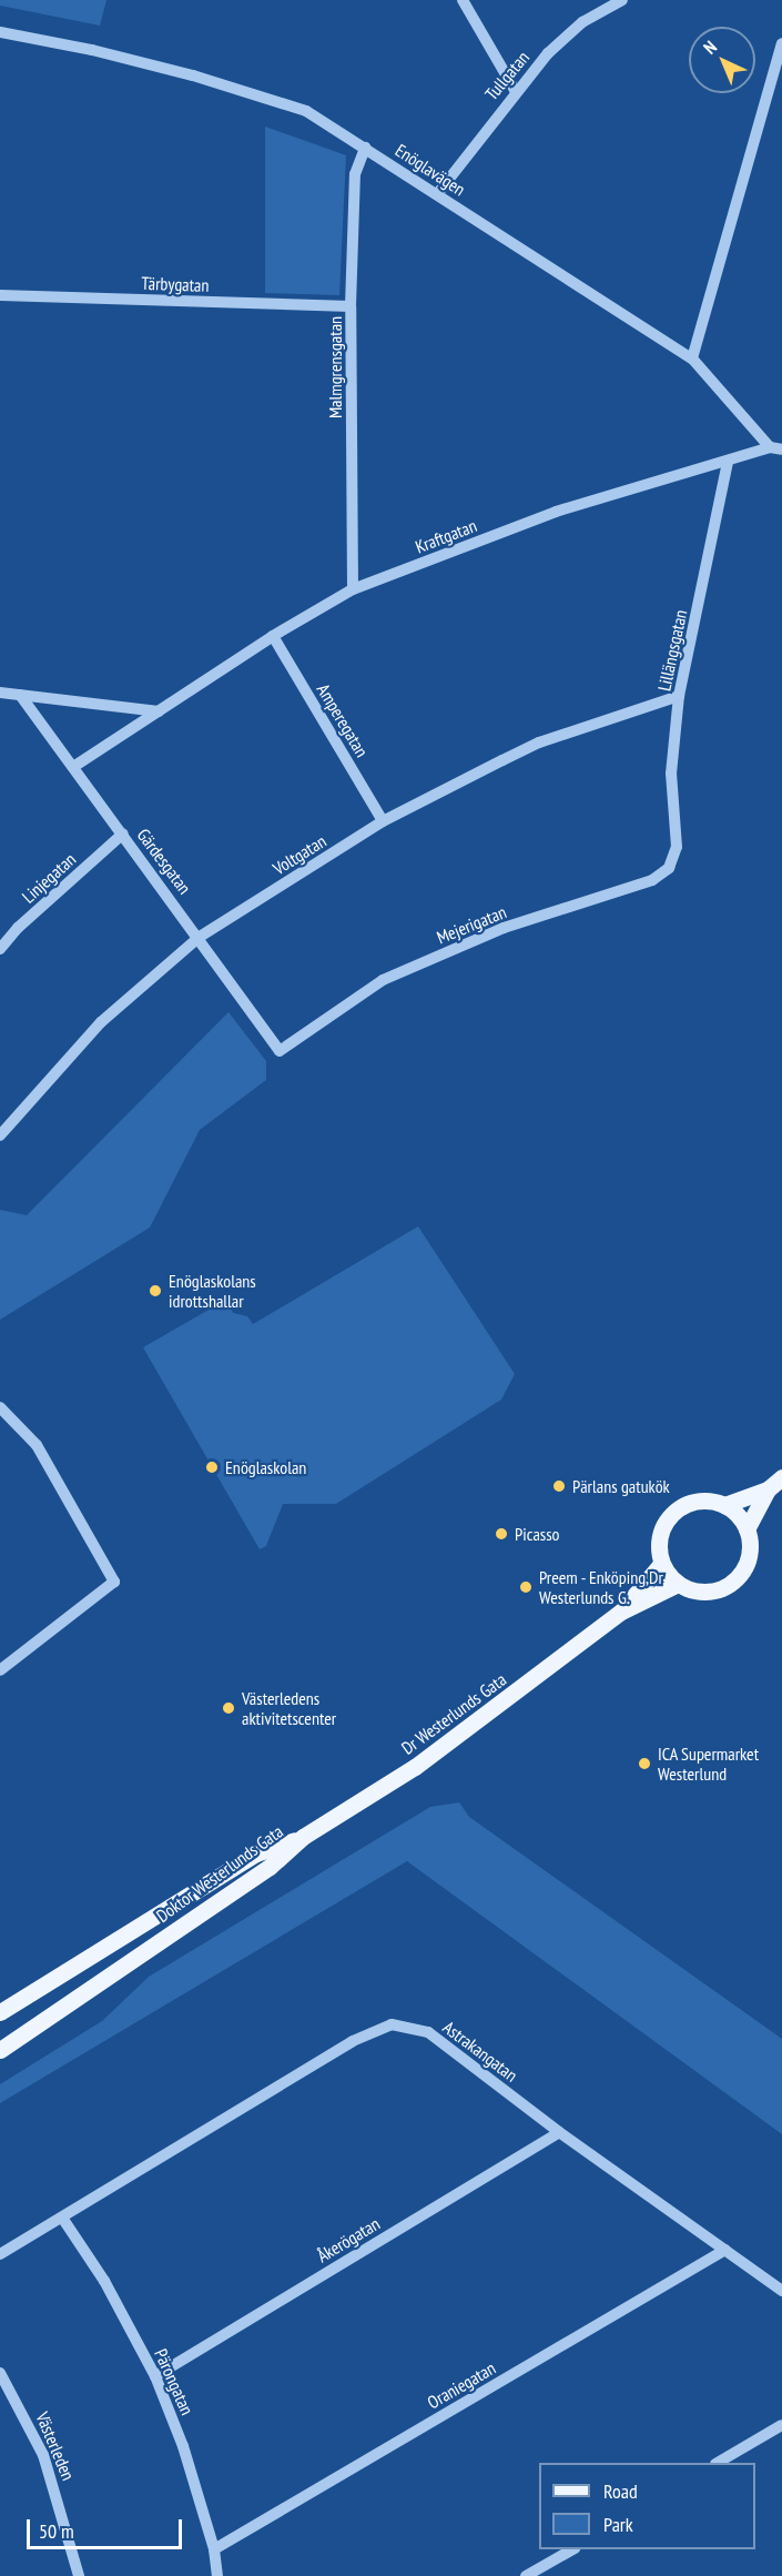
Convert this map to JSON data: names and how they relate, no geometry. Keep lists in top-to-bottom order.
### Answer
{
  "streets": {
    "main road": ["Dr Westerlunds Gata", "Doktor Westerlunds Gata"],
    "street": [
      "Tullgatan",
      "Enöglavägen",
      "Tärbygatan",
      "Malmgrensgatan",
      "Kraftgatan",
      "Lillängsgatan",
      "Amperegatan",
      "Voltgatan",
      "Gärdesgatan",
      "Linjegatan",
      "Mejerigatan",
      "Astrakangatan",
      "Åkerögatan",
      "Pärongatan",
      "Oraniegatan",
      "Västerleden"
    ]
  },
  "crossings": [
    ["Tullgatan", "Enöglavägen"],
    ["Enöglavägen", "Malmgrensgatan"],
    ["Enöglavägen", "Kraftgatan"],
    ["Tärbygatan", "Malmgrensgatan"],
    ["Malmgrensgatan", "Kraftgatan"],
    ["Kraftgatan", "Lillängsgatan"],
    ["Kraftgatan", "Amperegatan"],
    ["Kraftgatan", "Gärdesgatan"],
    ["Lillängsgatan", "Voltgatan"],
    ["Lillängsgatan", "Mejerigatan"],
    ["Amperegatan", "Voltgatan"],
    ["Voltgatan", "Gärdesgatan"],
    ["Gärdesgatan", "Linjegatan"],
    ["Gärdesgatan", "Mejerigatan"],
    ["Dr Westerlunds Gata", "Doktor Westerlunds Gata"],
    ["Astrakangatan", "Åkerögatan"],
    ["Astrakangatan", "Pärongatan"],
    ["Astrakangatan", "Oraniegatan"],
    ["Åkerögatan", "Pärongatan"],
    ["Pärongatan", "Oraniegatan"]
  ],
  "places": [
    "Enöglaskolans idrottshallar",
    "Enöglaskolan",
    "Pärlans gatukök",
    "Picasso",
    "Preem - Enköping,Dr Westerlunds G.",
    "Västerledens aktivitetscenter",
    "ICA Supermarket Westerlund"
  ],
  "legend": ["Road", "Park"],
  "scale_bar": "50 m",
  "north": "top left"
}
